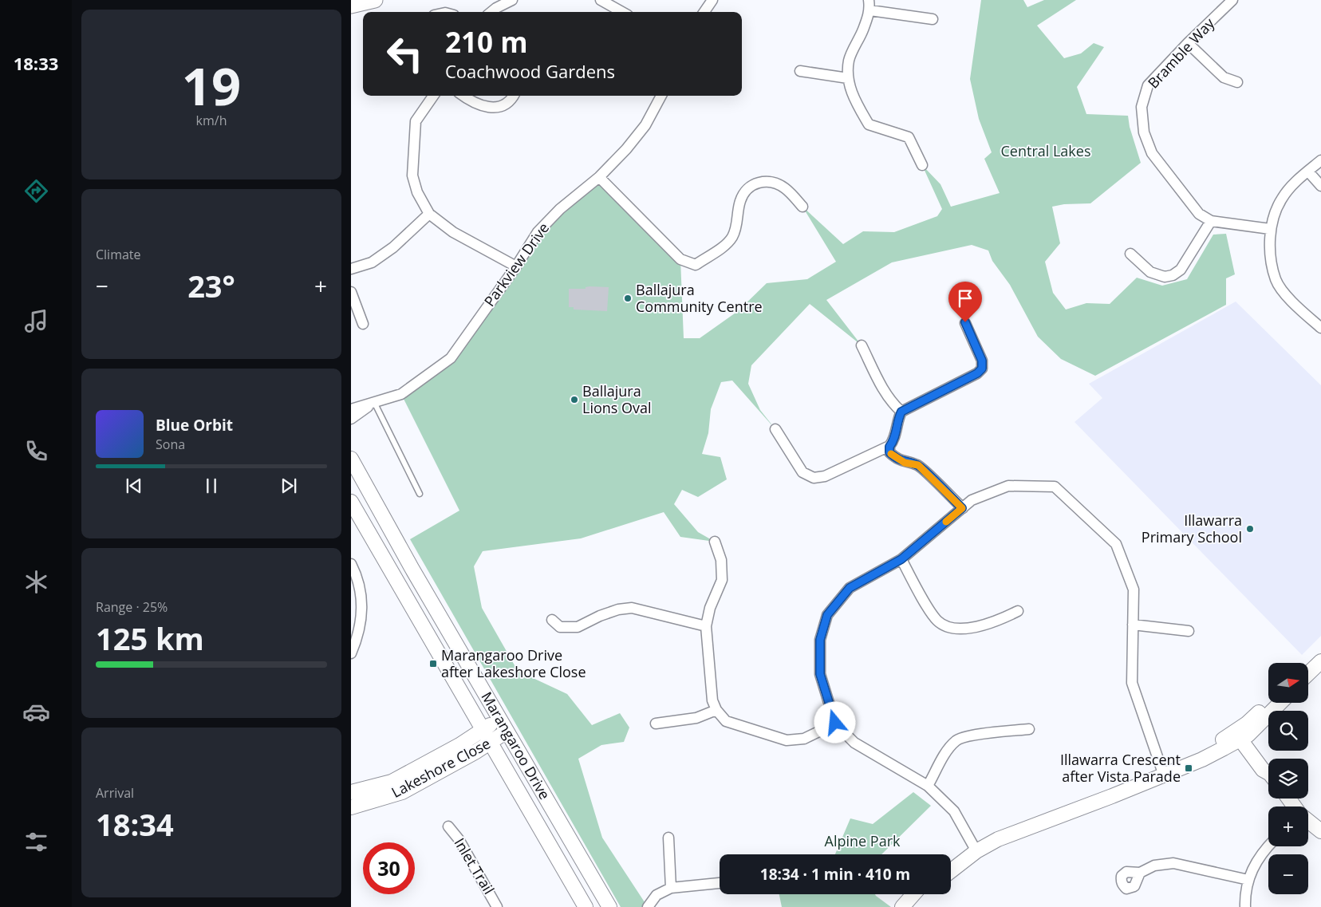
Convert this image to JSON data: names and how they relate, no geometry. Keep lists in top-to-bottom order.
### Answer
{
  "streets": {
    "main road": ["Marangaroo Drive", "Lakeshore Close"],
    "street": ["Bramble Way", "Parkview Drive", "Inlet Trail"]
  },
  "crossings": [
    ["Marangaroo Drive", "Lakeshore Close"]
  ],
  "parks": ["Central Lakes", "Alpine Park"],
  "places": {
    "other": ["Ballajura Community Centre", "Ballajura Lions Oval", "Illawarra Primary School"],
    "transit": ["Marangaroo Drive after Lakeshore Close", "Illawarra Crescent after Vista Parade"]
  },
  "north": "right",
  "page": {
    "tabs": "18:33",
    "tile": [
      ["19", "km/h"],
      "Climate",
      ["Range · 25%", "125 km"],
      ["Arrival", "18:34"]
    ],
    "turn": ["210 m", "Coachwood Gardens"],
    "heat": ["−", "23°", "+"],
    "song": ["Blue Orbit", "Sona"],
    "map_buttons": ["+", "−"],
    "limit": "30",
    "trip": "18:34 · 1 min · 410 m"
  }
}
